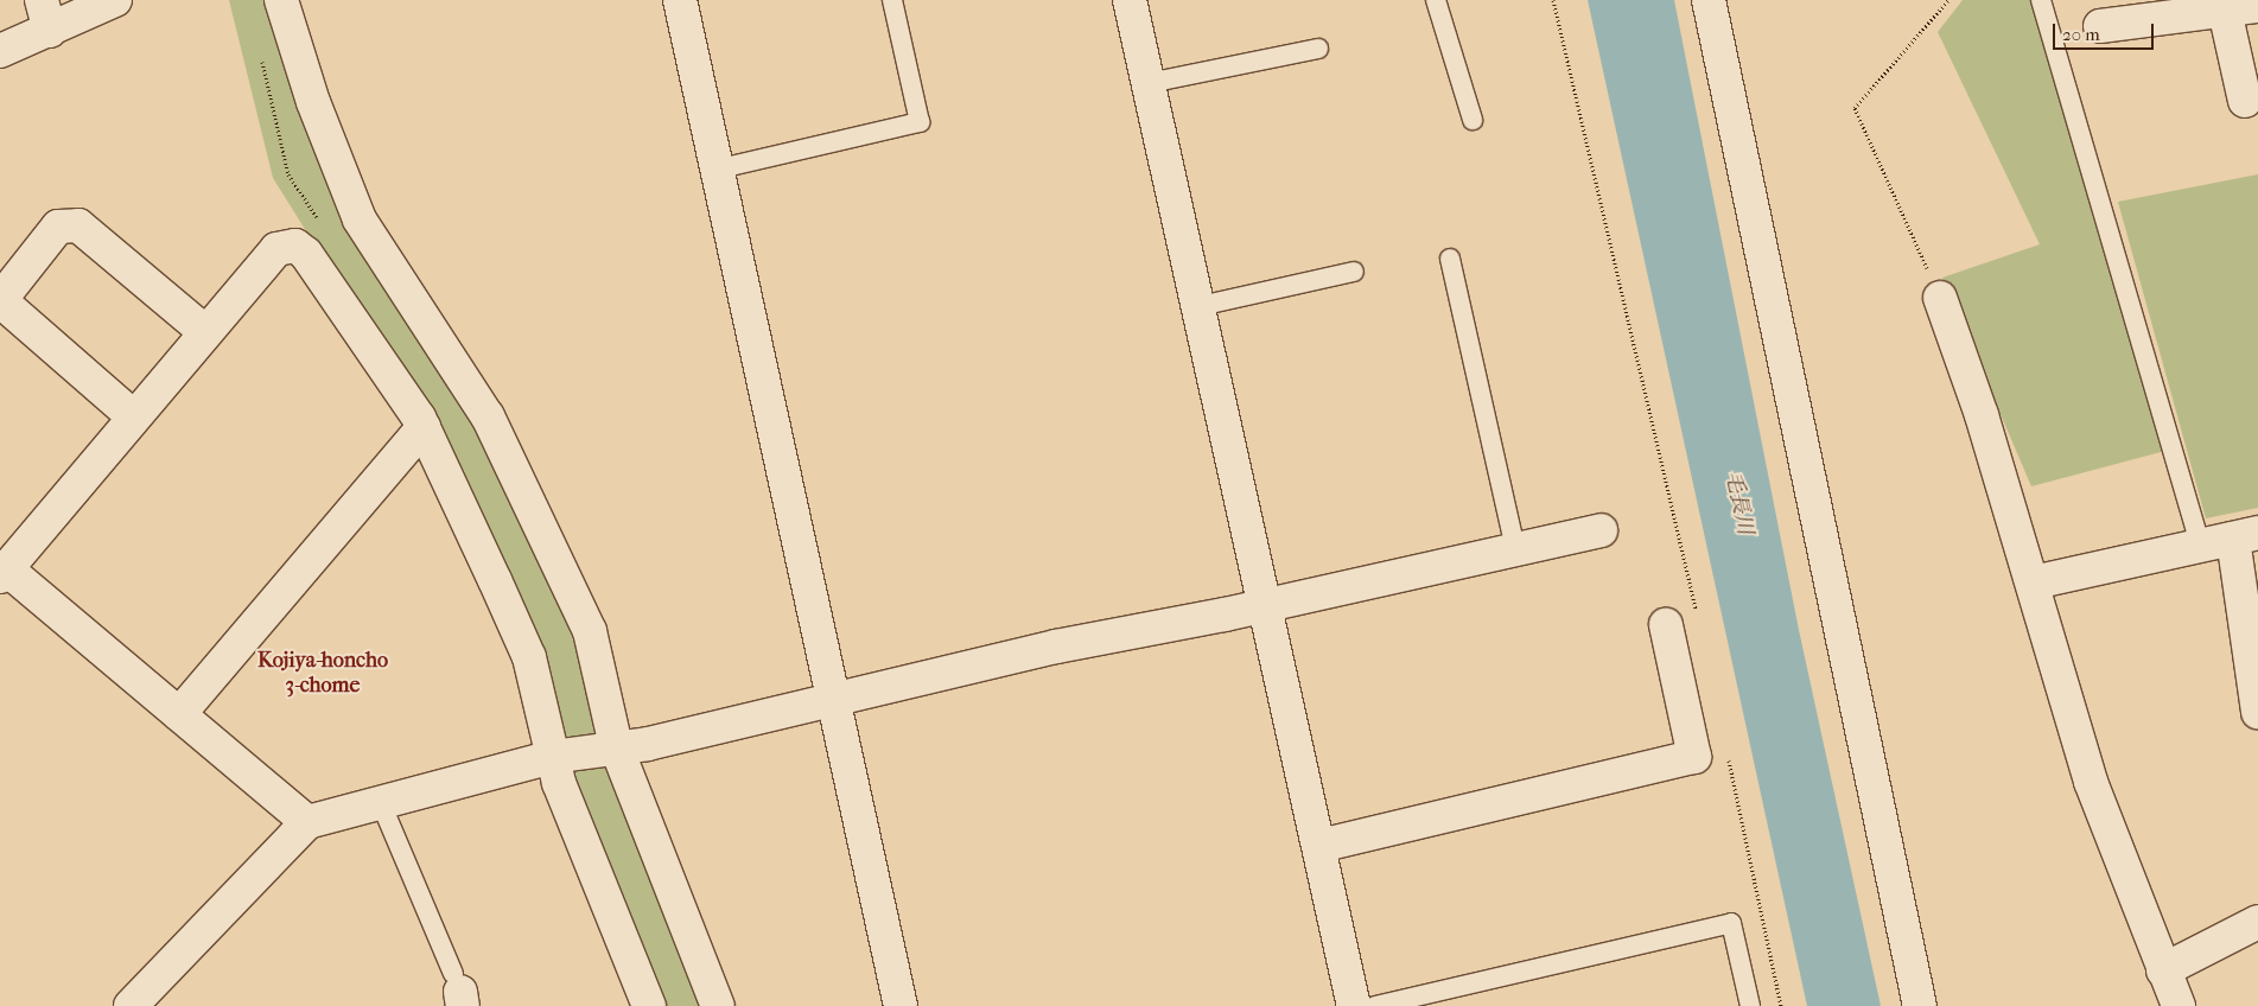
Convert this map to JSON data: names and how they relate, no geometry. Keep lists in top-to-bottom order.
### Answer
{
  "districts": ["Kojiya-honcho 3-chome"],
  "water": ["毛長川"],
  "scale_bar": "20 m"
}
